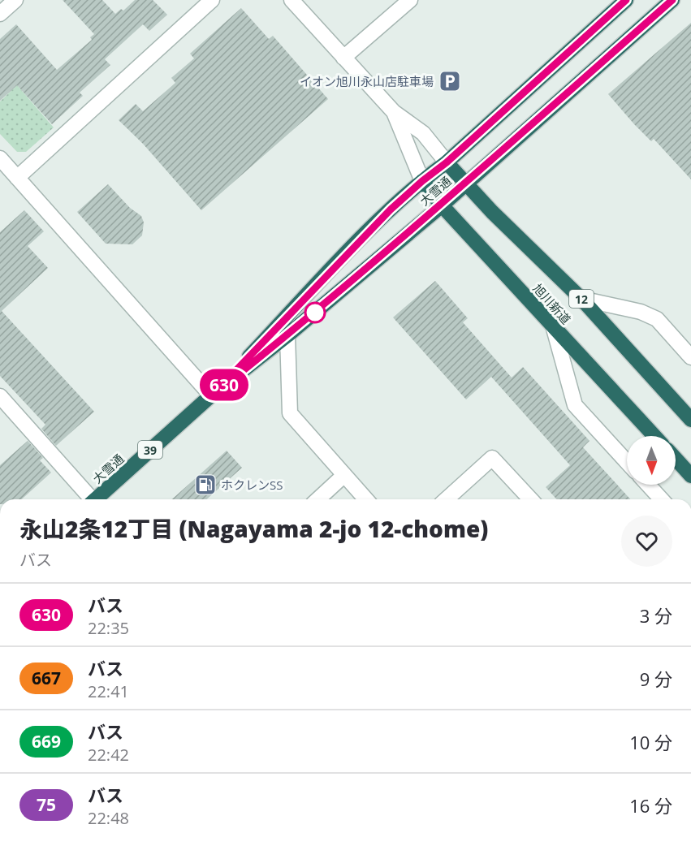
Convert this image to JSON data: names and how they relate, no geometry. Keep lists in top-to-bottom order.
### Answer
{
  "streets": {
    "highway": [
      "大雪通",
      "12",
      "旭川新道",
      "39"
    ]
  },
  "crossings": [
    ["大雪通", "旭川新道"]
  ],
  "places": {
    "parking": ["イオン旭川永山店駐車場"],
    "fuel station": ["ホクレンSS"]
  },
  "lines": ["bus line 630"],
  "north": "bottom",
  "page": {
    "on_map": "630",
    "heading": ["永山2条12丁目 (Nagayama 2-jo 12-chome)", "バス"],
    "list": [
      {
        "mark": "630",
        "name": "バス",
        "note": "22:35",
        "value": "3 分"
      },
      {
        "mark": "667",
        "name": "バス",
        "note": "22:41",
        "value": "9 分"
      },
      {
        "mark": "669",
        "name": "バス",
        "note": "22:42",
        "value": "10 分"
      },
      {
        "mark": "75",
        "name": "バス",
        "note": "22:48",
        "value": "16 分"
      }
    ]
  }
}
